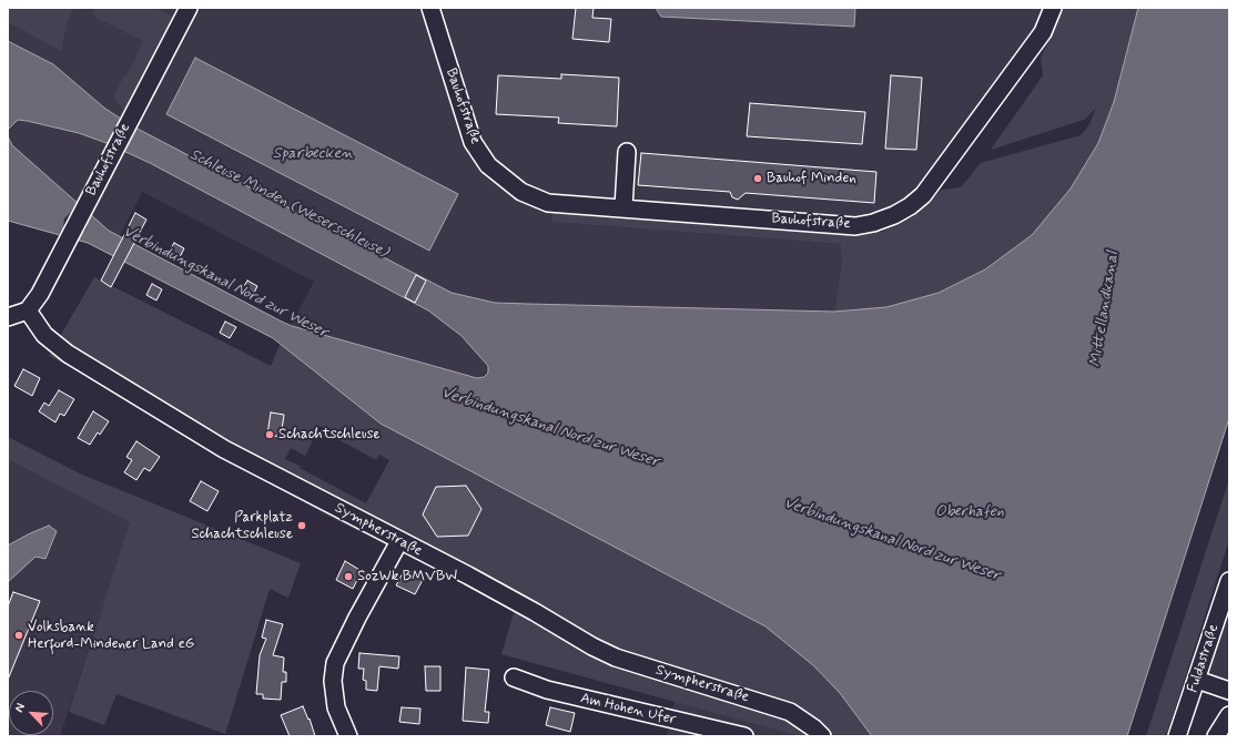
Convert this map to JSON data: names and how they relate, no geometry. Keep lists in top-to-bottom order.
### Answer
{
  "streets": {
    "street": [
      "Bauhofstraße",
      "Sympherstraße",
      "Fuldastraße",
      "Am Hohen Ufer"
    ]
  },
  "crossings": [
    ["Bauhofstraße", "Sympherstraße"]
  ],
  "water": [
    "Sparbecken",
    "Schleuse Minden (Weserschleuse)",
    "Verbindungskanal Nord zur Weser",
    "Mittellandkanal",
    "Oberhafen"
  ],
  "places": [
    "Bauhof Minden",
    "Schachtschleuse",
    "Parkplatz Schachtschleuse",
    "SozWk BMVBW",
    "Volksbank Herford-Mindener Land eG"
  ],
  "north": "top left"
}
